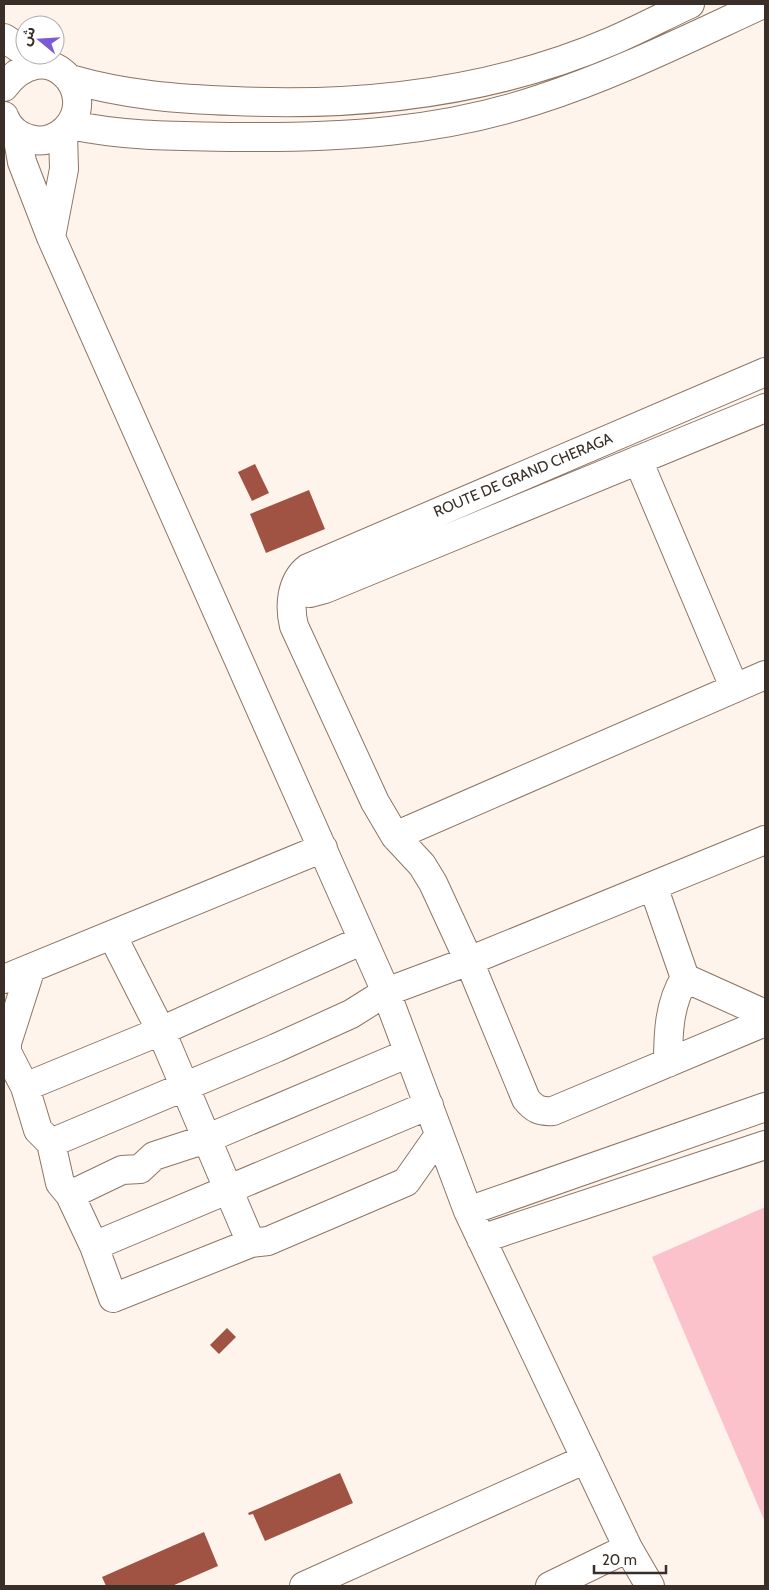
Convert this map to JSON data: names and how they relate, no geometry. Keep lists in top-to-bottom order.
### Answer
{
  "streets": {
    "street": ["ROUTE DE GRAND CHERAGA"]
  },
  "scale_bar": "20 m",
  "north": "left"
}
